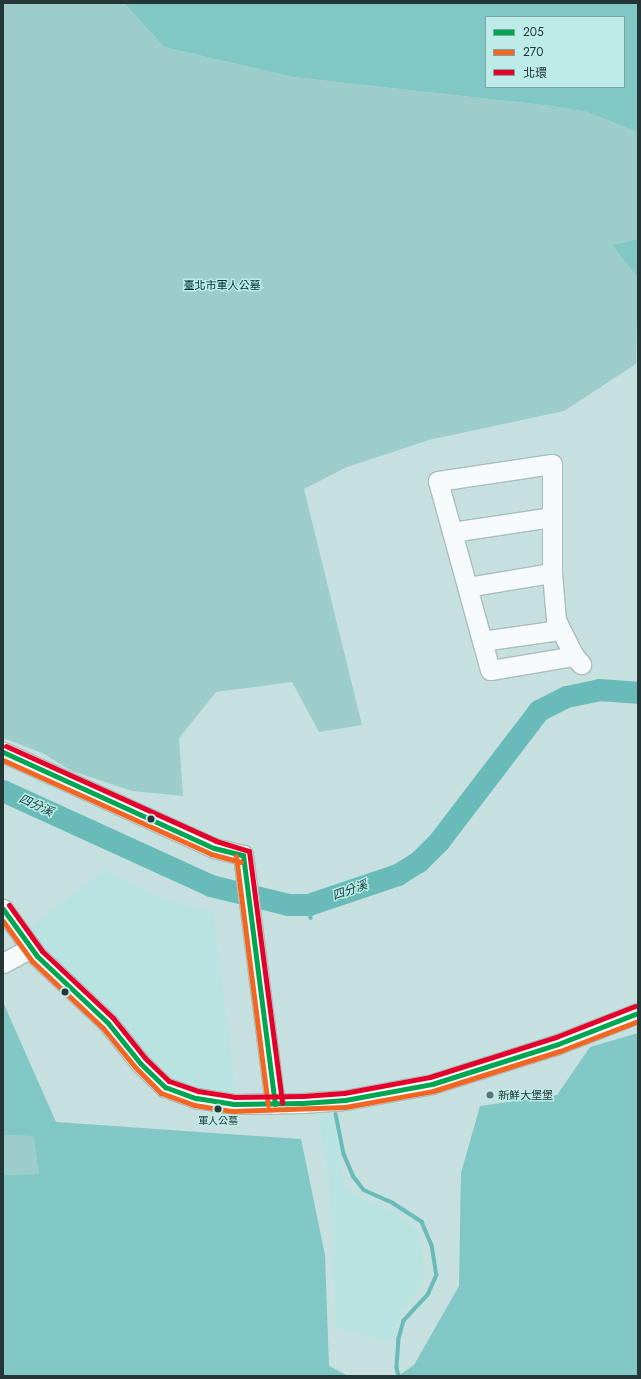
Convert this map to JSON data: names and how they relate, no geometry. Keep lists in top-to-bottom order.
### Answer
{
  "water": ["四分溪"],
  "parks": ["臺北市軍人公墓"],
  "places": ["新鮮大堡堡", "軍人公墓"],
  "lines": ["transit line 北環", "transit line 205", "transit line 270"],
  "legend": ["205", "270", "北環"]
}
